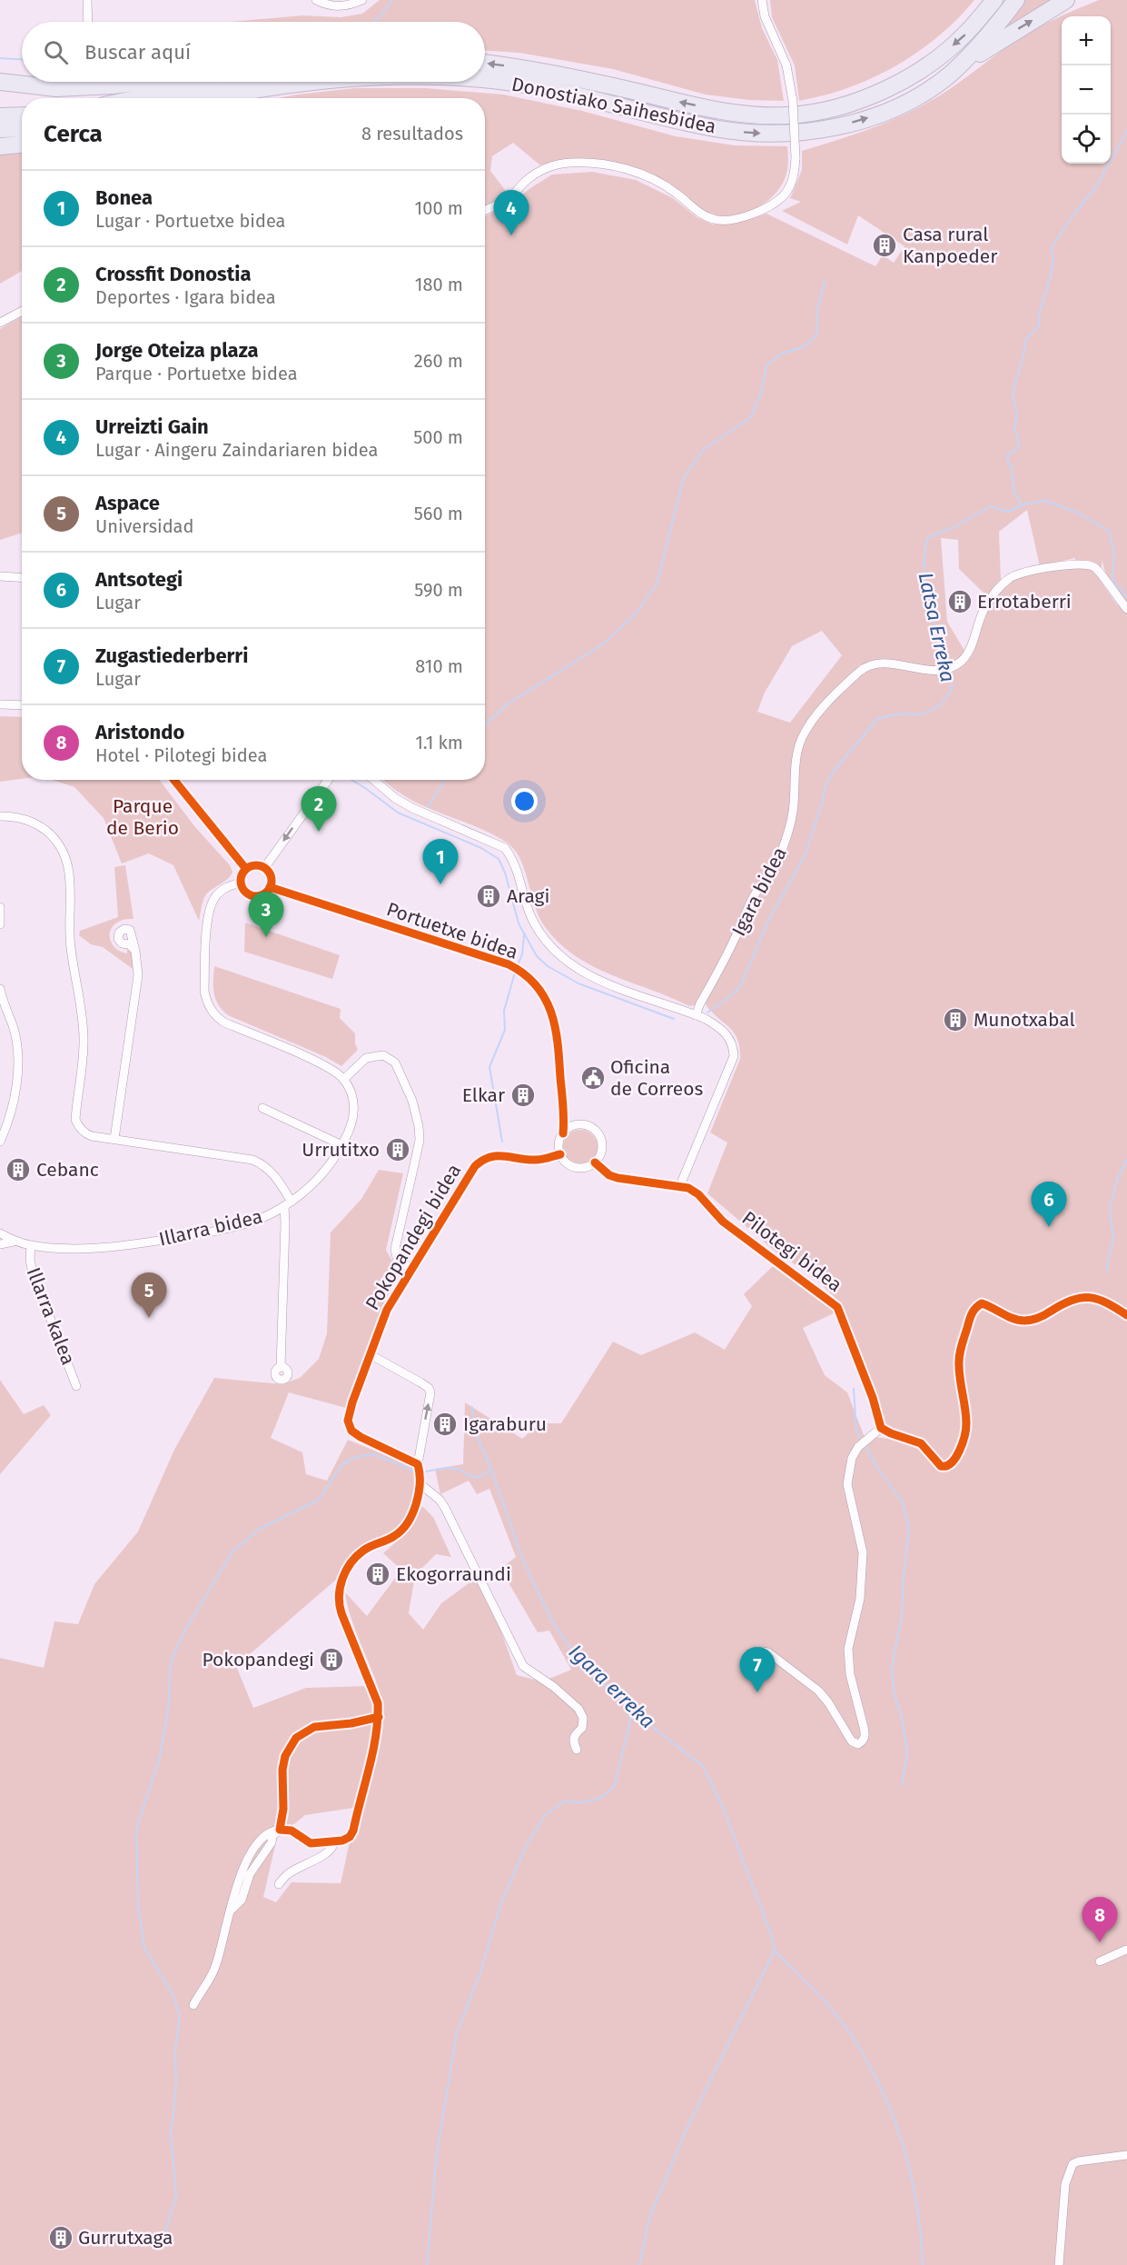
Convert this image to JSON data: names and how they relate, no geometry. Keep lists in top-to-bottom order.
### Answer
{
  "streets": {
    "highway": ["Donostiako Saihesbidea"],
    "street": [
      "Igara bidea",
      "Portuetxe bidea",
      "Illarra bidea",
      "Pokopandegi bidea",
      "Pilotegi bidea",
      "Illarra kalea"
    ]
  },
  "crossings": [
    ["Portuetxe bidea", "Pokopandegi bidea"],
    ["Portuetxe bidea", "Pilotegi bidea"],
    ["Illarra bidea", "Illarra kalea"],
    ["Pokopandegi bidea", "Pilotegi bidea"]
  ],
  "water": ["Latsa Erreka", "Igara erreka"],
  "parks": ["Parque de Berio"],
  "places": {
    "building": [
      "Casa rural Kanpoeder",
      "Errotaberri",
      "Aragi",
      "Munotxabal",
      "Elkar",
      "Urrutitxo",
      "Cebanc",
      "Igaraburu",
      "Ekogorraundi",
      "Pokopandegi",
      "Gurrutxaga"
    ],
    "public building": ["Oficina de Correos"]
  },
  "page": {
    "map_buttons": ["+", "−"],
    "search": "Buscar aquí",
    "heading": ["Cerca", "8 resultados"],
    "list": [
      {
        "mark": "1",
        "name": "Bonea",
        "note": "Lugar · Portuetxe bidea",
        "value": "100 m"
      },
      {
        "mark": "2",
        "name": "Crossfit Donostia",
        "note": "Deportes · Igara bidea",
        "value": "180 m"
      },
      {
        "mark": "3",
        "name": "Jorge Oteiza plaza",
        "note": "Parque · Portuetxe bidea",
        "value": "260 m"
      },
      {
        "mark": "4",
        "name": "Urreizti Gain",
        "note": "Lugar · Aingeru Zaindariaren bidea",
        "value": "500 m"
      },
      {
        "mark": "5",
        "name": "Aspace",
        "note": "Universidad",
        "value": "560 m"
      },
      {
        "mark": "6",
        "name": "Antsotegi",
        "note": "Lugar",
        "value": "590 m"
      },
      {
        "mark": "7",
        "name": "Zugastiederberri",
        "note": "Lugar",
        "value": "810 m"
      },
      {
        "mark": "8",
        "name": "Aristondo",
        "note": "Hotel · Pilotegi bidea",
        "value": "1.1 km"
      }
    ],
    "pins": [
      "4",
      "2",
      "1",
      "3",
      "6",
      "5",
      "7",
      "8"
    ]
  }
}
